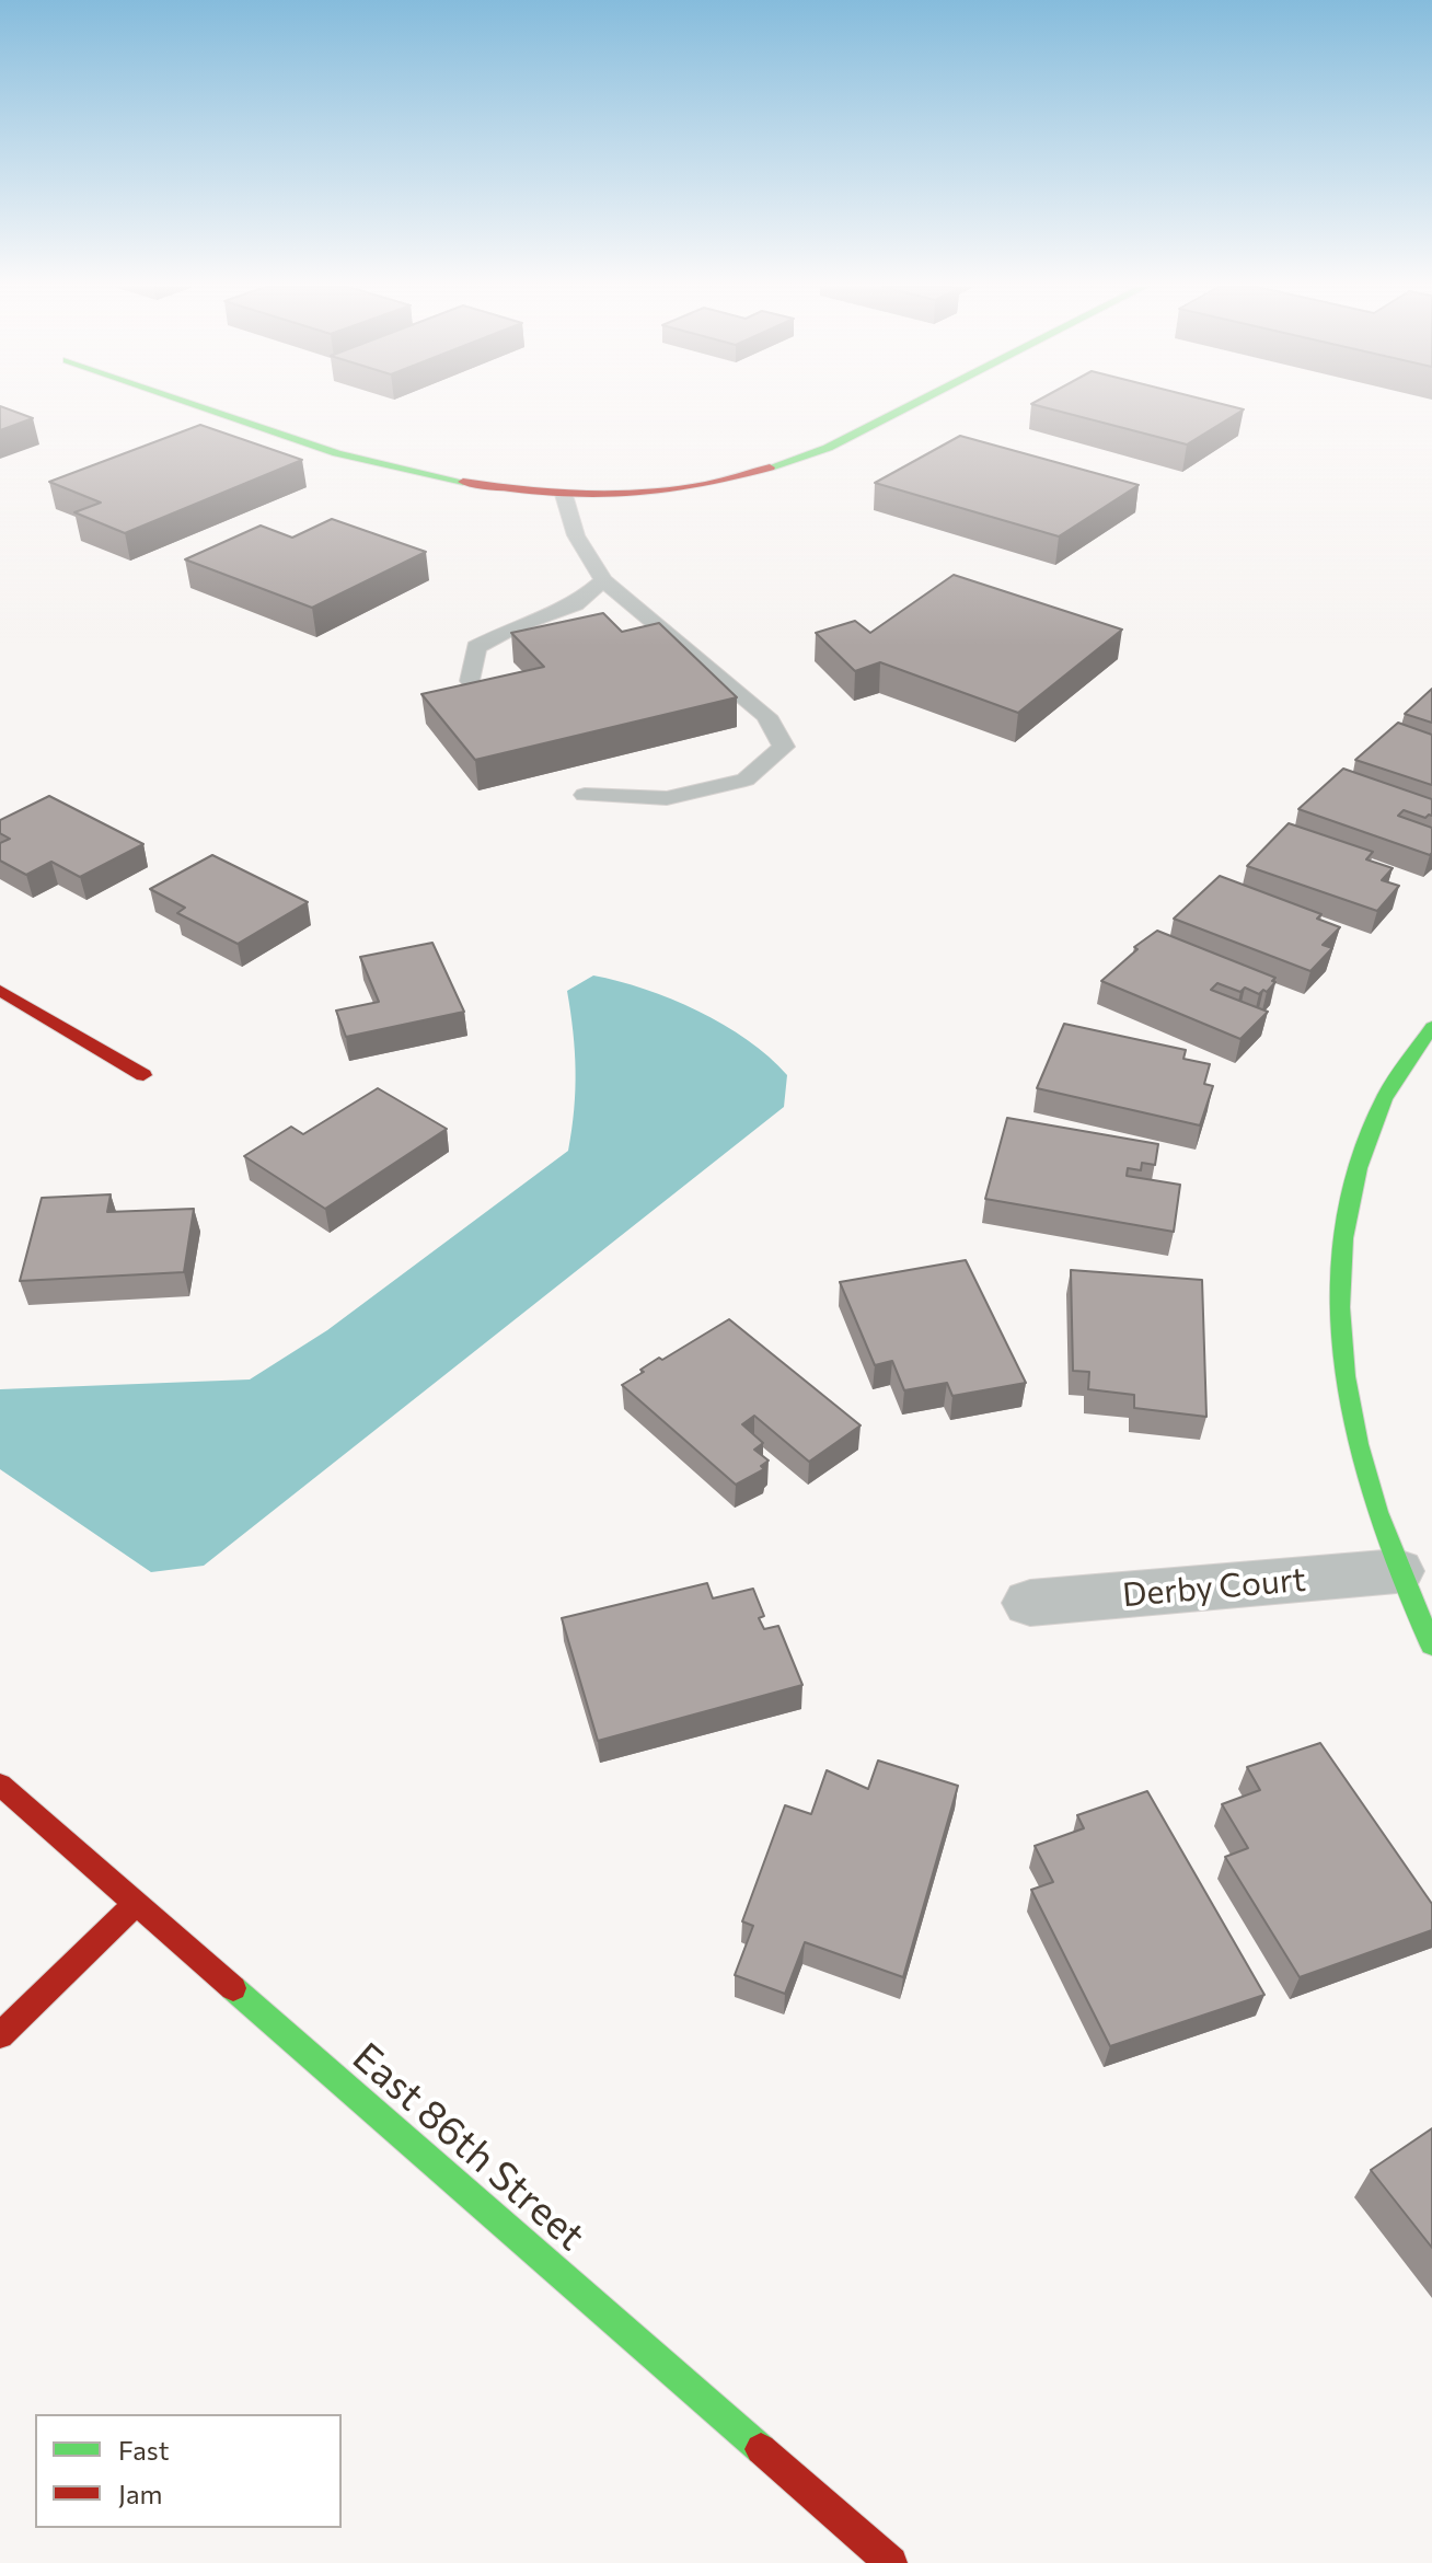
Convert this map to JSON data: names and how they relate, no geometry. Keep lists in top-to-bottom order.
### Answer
{
  "streets": {
    "street": ["Derby Court", "East 86th Street"]
  },
  "legend": ["Fast", "Jam"]
}
